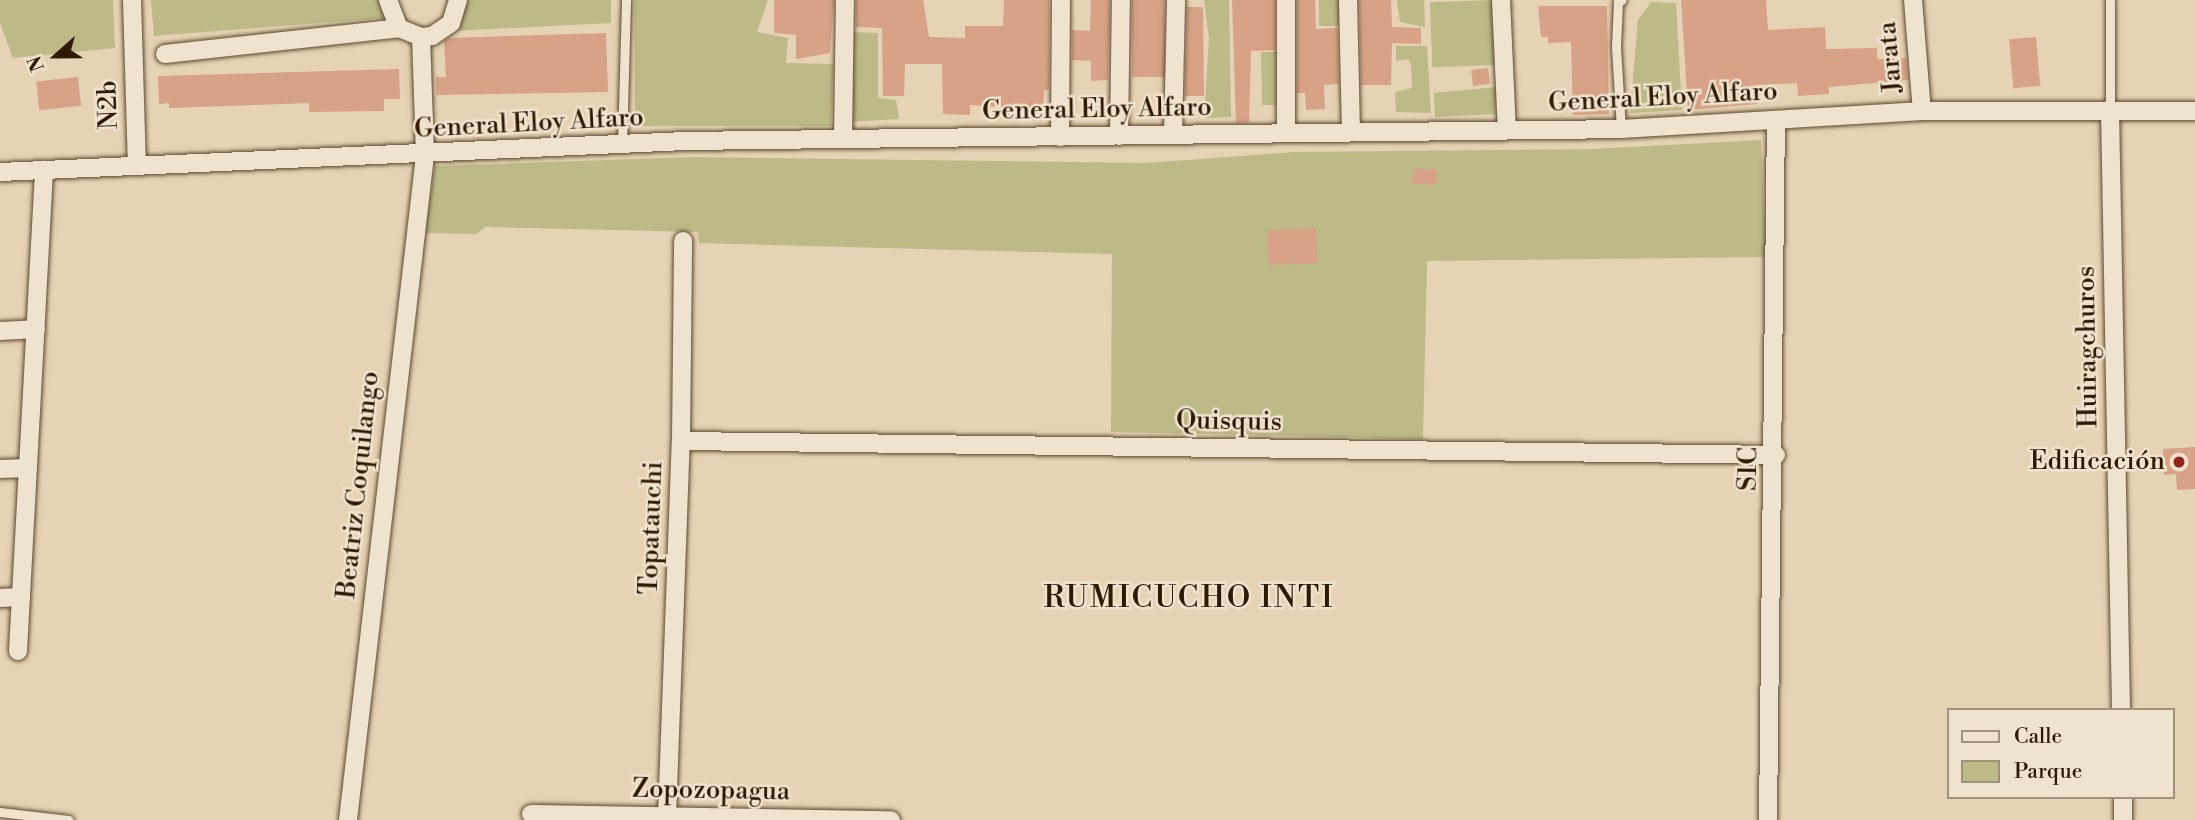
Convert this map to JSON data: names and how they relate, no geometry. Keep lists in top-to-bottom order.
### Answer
{
  "streets": {
    "street": [
      "Jarata",
      "General Eloy Alfaro",
      "N2b",
      "Huiragchuros",
      "Quisquis",
      "S1C",
      "Beatriz Coquilango",
      "Topatauchi",
      "Zopozopagua"
    ]
  },
  "crossings": [
    ["Jarata", "General Eloy Alfaro"],
    ["General Eloy Alfaro", "N2b"],
    ["General Eloy Alfaro", "Huiragchuros"],
    ["General Eloy Alfaro", "S1C"],
    ["General Eloy Alfaro", "Beatriz Coquilango"],
    ["Quisquis", "S1C"],
    ["Quisquis", "Topatauchi"],
    ["Topatauchi", "Zopozopagua"]
  ],
  "districts": ["RUMICUCHO INTI"],
  "places": ["Edificación"],
  "legend": ["Calle", "Parque"],
  "north": "left"
}
